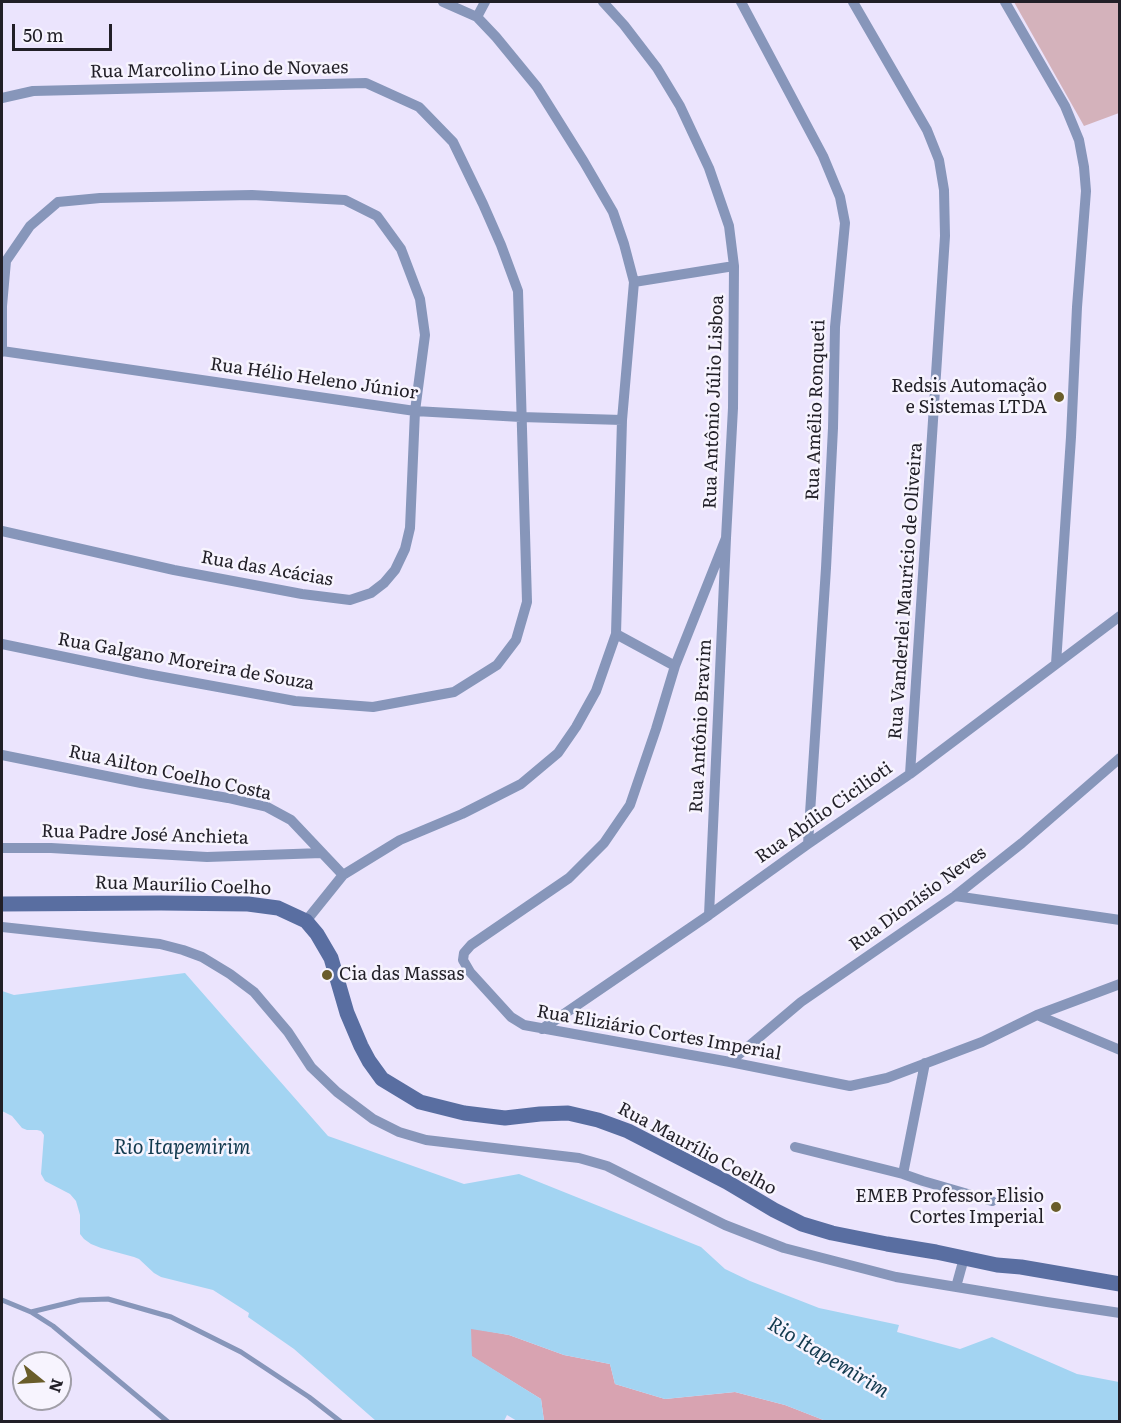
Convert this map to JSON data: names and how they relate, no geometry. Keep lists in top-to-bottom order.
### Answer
{
  "streets": {
    "main road": ["Rua Maurílio Coelho"],
    "street": [
      "Rua Marcolino Lino de Novaes",
      "Rua Hélio Heleno Júnior",
      "Rua Antônio Júlio Lisboa",
      "Rua Amélio Ronqueti",
      "Rua das Acácias",
      "Rua Vanderlei Maurício de Oliveira",
      "Rua Galgano Moreira de Souza",
      "Rua Antônio Bravim",
      "Rua Ailton Coelho Costa",
      "Rua Abílio Cicilioti",
      "Rua Padre José Anchieta",
      "Rua Dionísio Neves",
      "Rua Eliziário Cortes Imperial"
    ]
  },
  "crossings": [
    ["Rua Marcolino Lino de Novaes", "Rua Hélio Heleno Júnior"],
    ["Rua Marcolino Lino de Novaes", "Rua Galgano Moreira de Souza"],
    ["Rua Hélio Heleno Júnior", "Rua das Acácias"],
    ["Rua Hélio Heleno Júnior", "Rua Galgano Moreira de Souza"],
    ["Rua Antônio Júlio Lisboa", "Rua Antônio Bravim"],
    ["Rua Antônio Júlio Lisboa", "Rua Eliziário Cortes Imperial"],
    ["Rua Amélio Ronqueti", "Rua Abílio Cicilioti"],
    ["Rua Vanderlei Maurício de Oliveira", "Rua Abílio Cicilioti"],
    ["Rua Antônio Bravim", "Rua Abílio Cicilioti"],
    ["Rua Antônio Bravim", "Rua Eliziário Cortes Imperial"],
    ["Rua Ailton Coelho Costa", "Rua Padre José Anchieta"],
    ["Rua Abílio Cicilioti", "Rua Eliziário Cortes Imperial"],
    ["Rua Dionísio Neves", "Rua Eliziário Cortes Imperial"]
  ],
  "water": ["Rio Itapemirim"],
  "places": ["Redsis Automação e Sistemas LTDA", "Cia das Massas", "EMEB Professor Elisio Cortes Imperial"],
  "scale_bar": "50 m",
  "north": "right"
}
